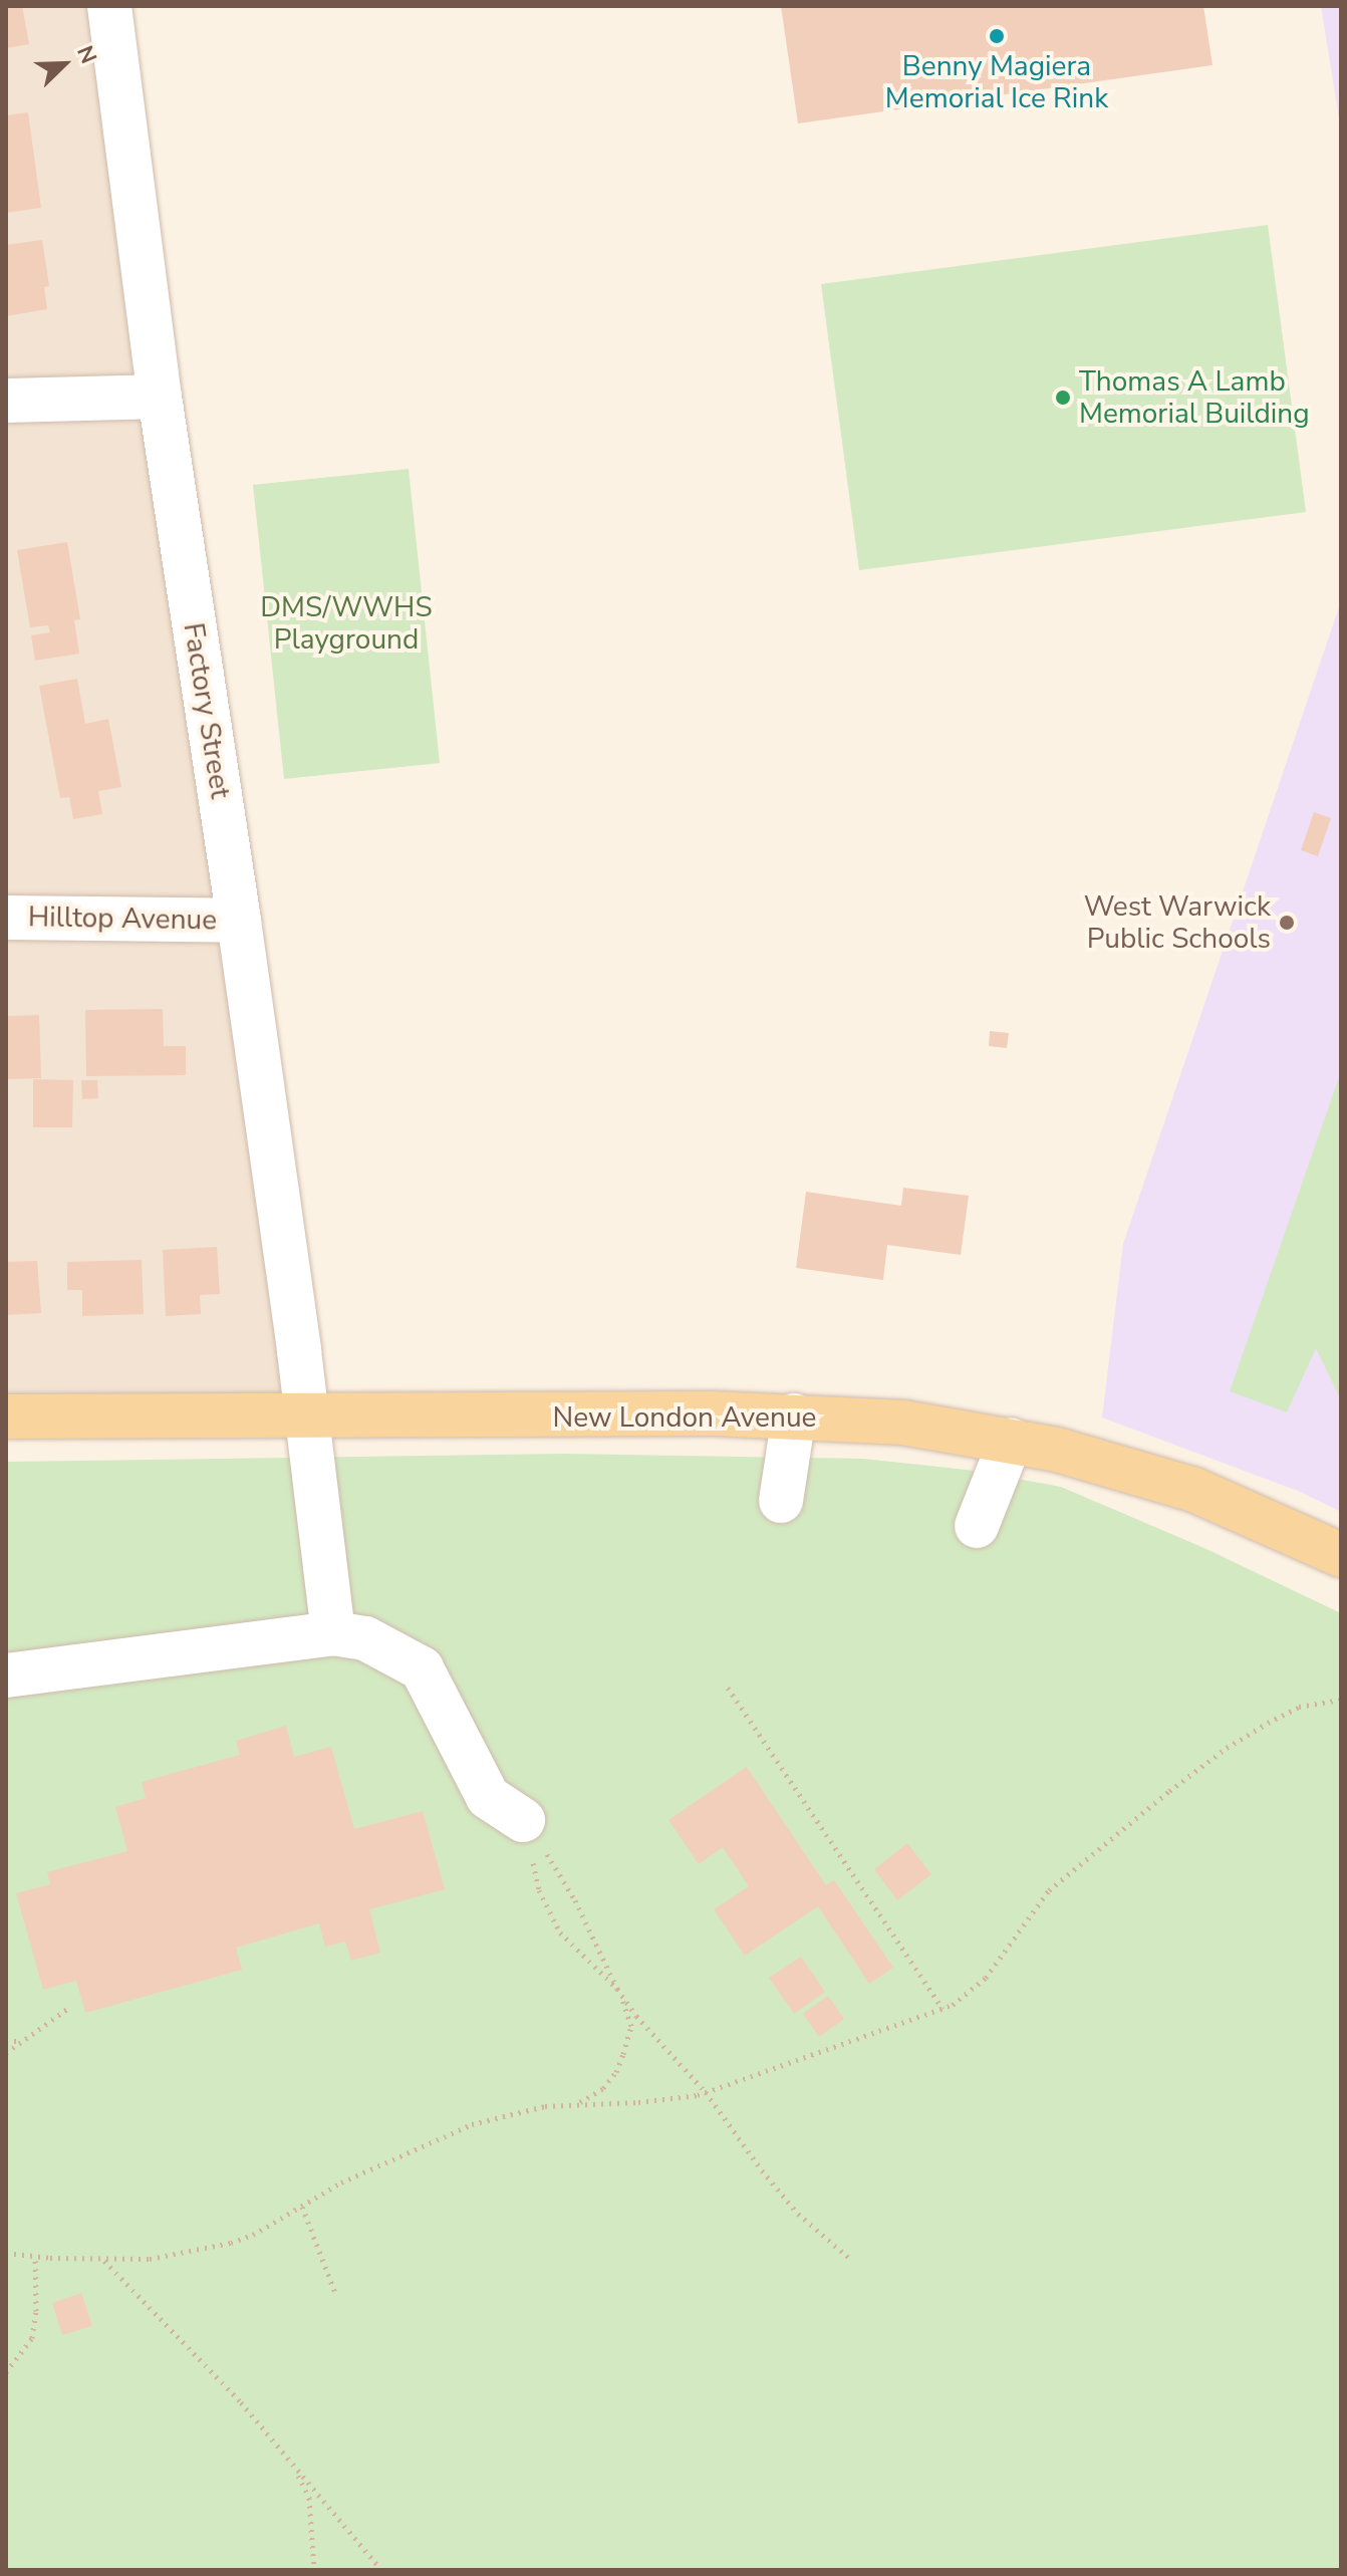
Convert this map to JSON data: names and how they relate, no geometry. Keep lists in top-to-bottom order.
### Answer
{
  "streets": {
    "main road": ["New London Avenue"],
    "street": ["Factory Street", "Hilltop Avenue"]
  },
  "crossings": [
    ["Factory Street", "Hilltop Avenue"],
    ["Factory Street", "New London Avenue"]
  ],
  "parks": ["DMS/WWHS Playground"],
  "places": ["Benny Magiera Memorial Ice Rink", "Thomas A Lamb Memorial Building", "West Warwick Public Schools"],
  "north": "top right"
}
